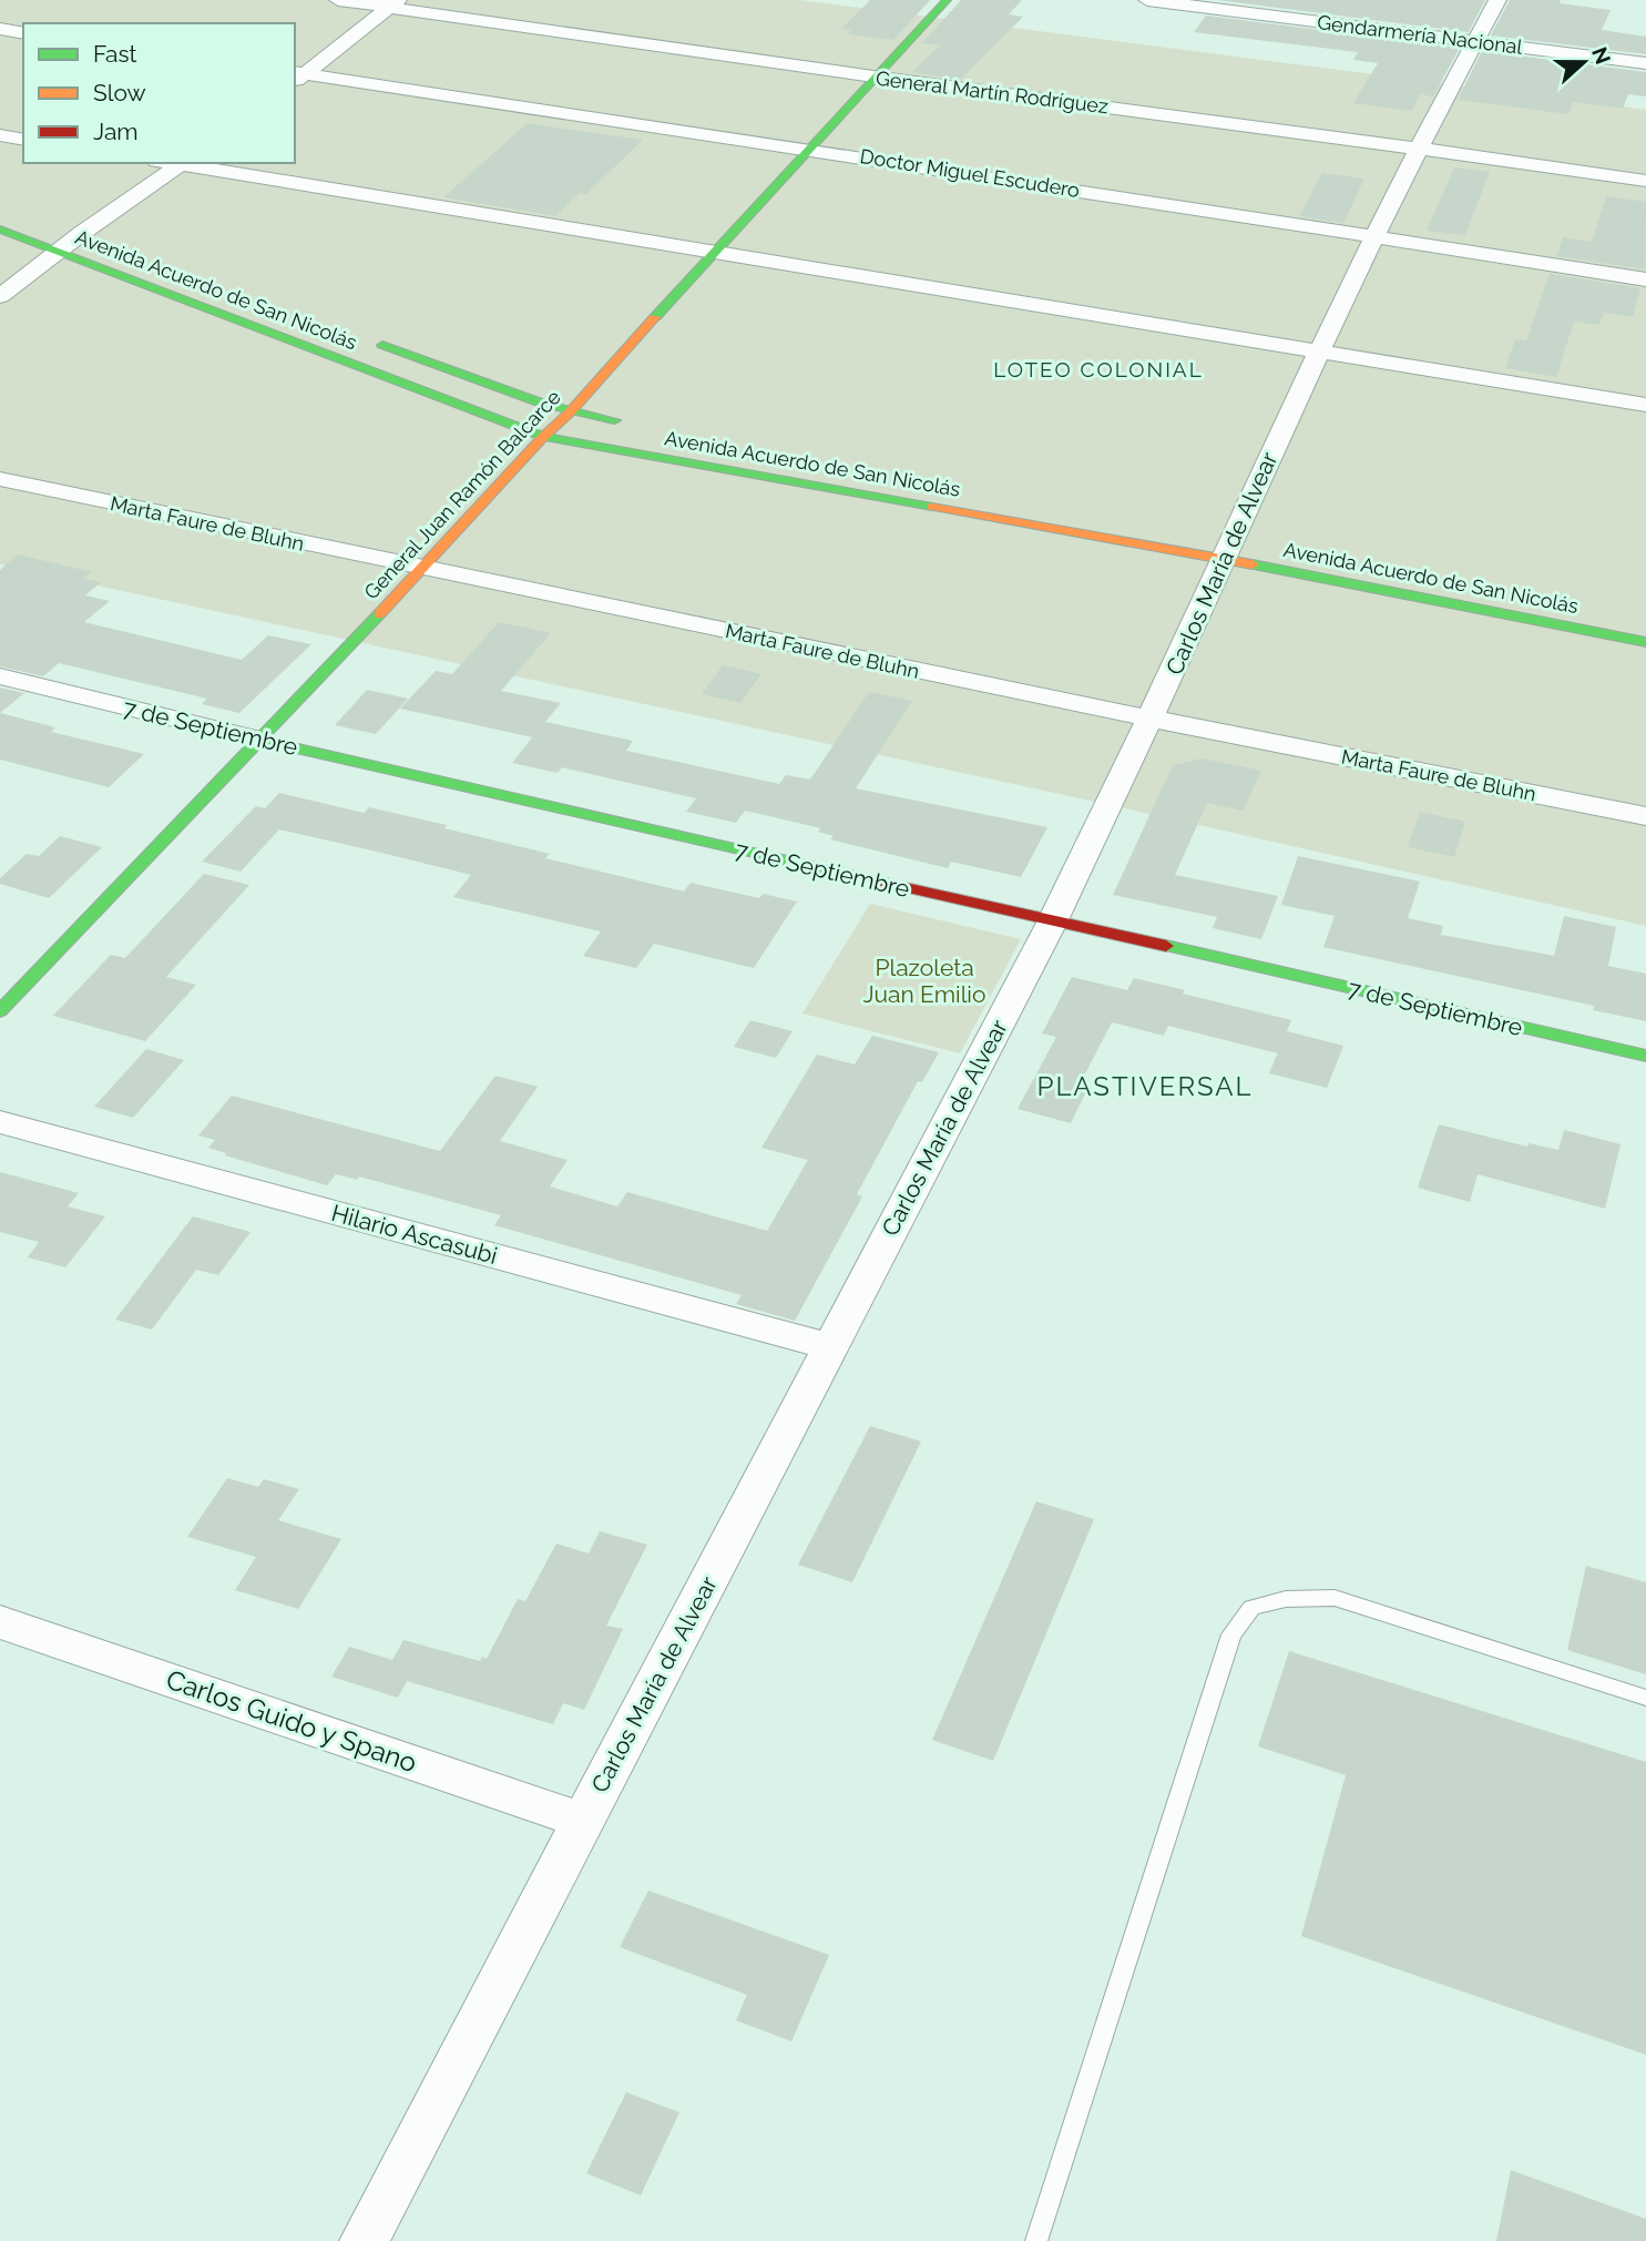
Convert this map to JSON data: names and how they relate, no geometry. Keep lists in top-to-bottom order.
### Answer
{
  "streets": {
    "street": [
      "Gendarmería Nacional",
      "General Martín Rodríguez",
      "Doctor Miguel Escudero",
      "Avenida Acuerdo de San Nicolás",
      "General Juan Ramón Balcarce",
      "Marta Faure de Bluhn",
      "Carlos María de Alvear",
      "7 de Septiembre",
      "Hilario Ascasubi",
      "Carlos Guido y Spano"
    ]
  },
  "crossings": [
    ["Gendarmería Nacional", "Carlos María de Alvear"],
    ["General Martín Rodríguez", "General Juan Ramón Balcarce"],
    ["General Martín Rodríguez", "Carlos María de Alvear"],
    ["Doctor Miguel Escudero", "General Juan Ramón Balcarce"],
    ["Doctor Miguel Escudero", "Carlos María de Alvear"],
    ["Avenida Acuerdo de San Nicolás", "General Juan Ramón Balcarce"],
    ["Avenida Acuerdo de San Nicolás", "Carlos María de Alvear"],
    ["General Juan Ramón Balcarce", "Marta Faure de Bluhn"],
    ["General Juan Ramón Balcarce", "7 de Septiembre"],
    ["Marta Faure de Bluhn", "Carlos María de Alvear"],
    ["Carlos María de Alvear", "7 de Septiembre"],
    ["Carlos María de Alvear", "Hilario Ascasubi"],
    ["Carlos María de Alvear", "Carlos Guido y Spano"]
  ],
  "districts": ["LOTEO COLONIAL", "PLASTIVERSAL"],
  "parks": ["Plazoleta Juan Emilio"],
  "legend": ["Fast", "Slow", "Jam"],
  "north": "right"
}
